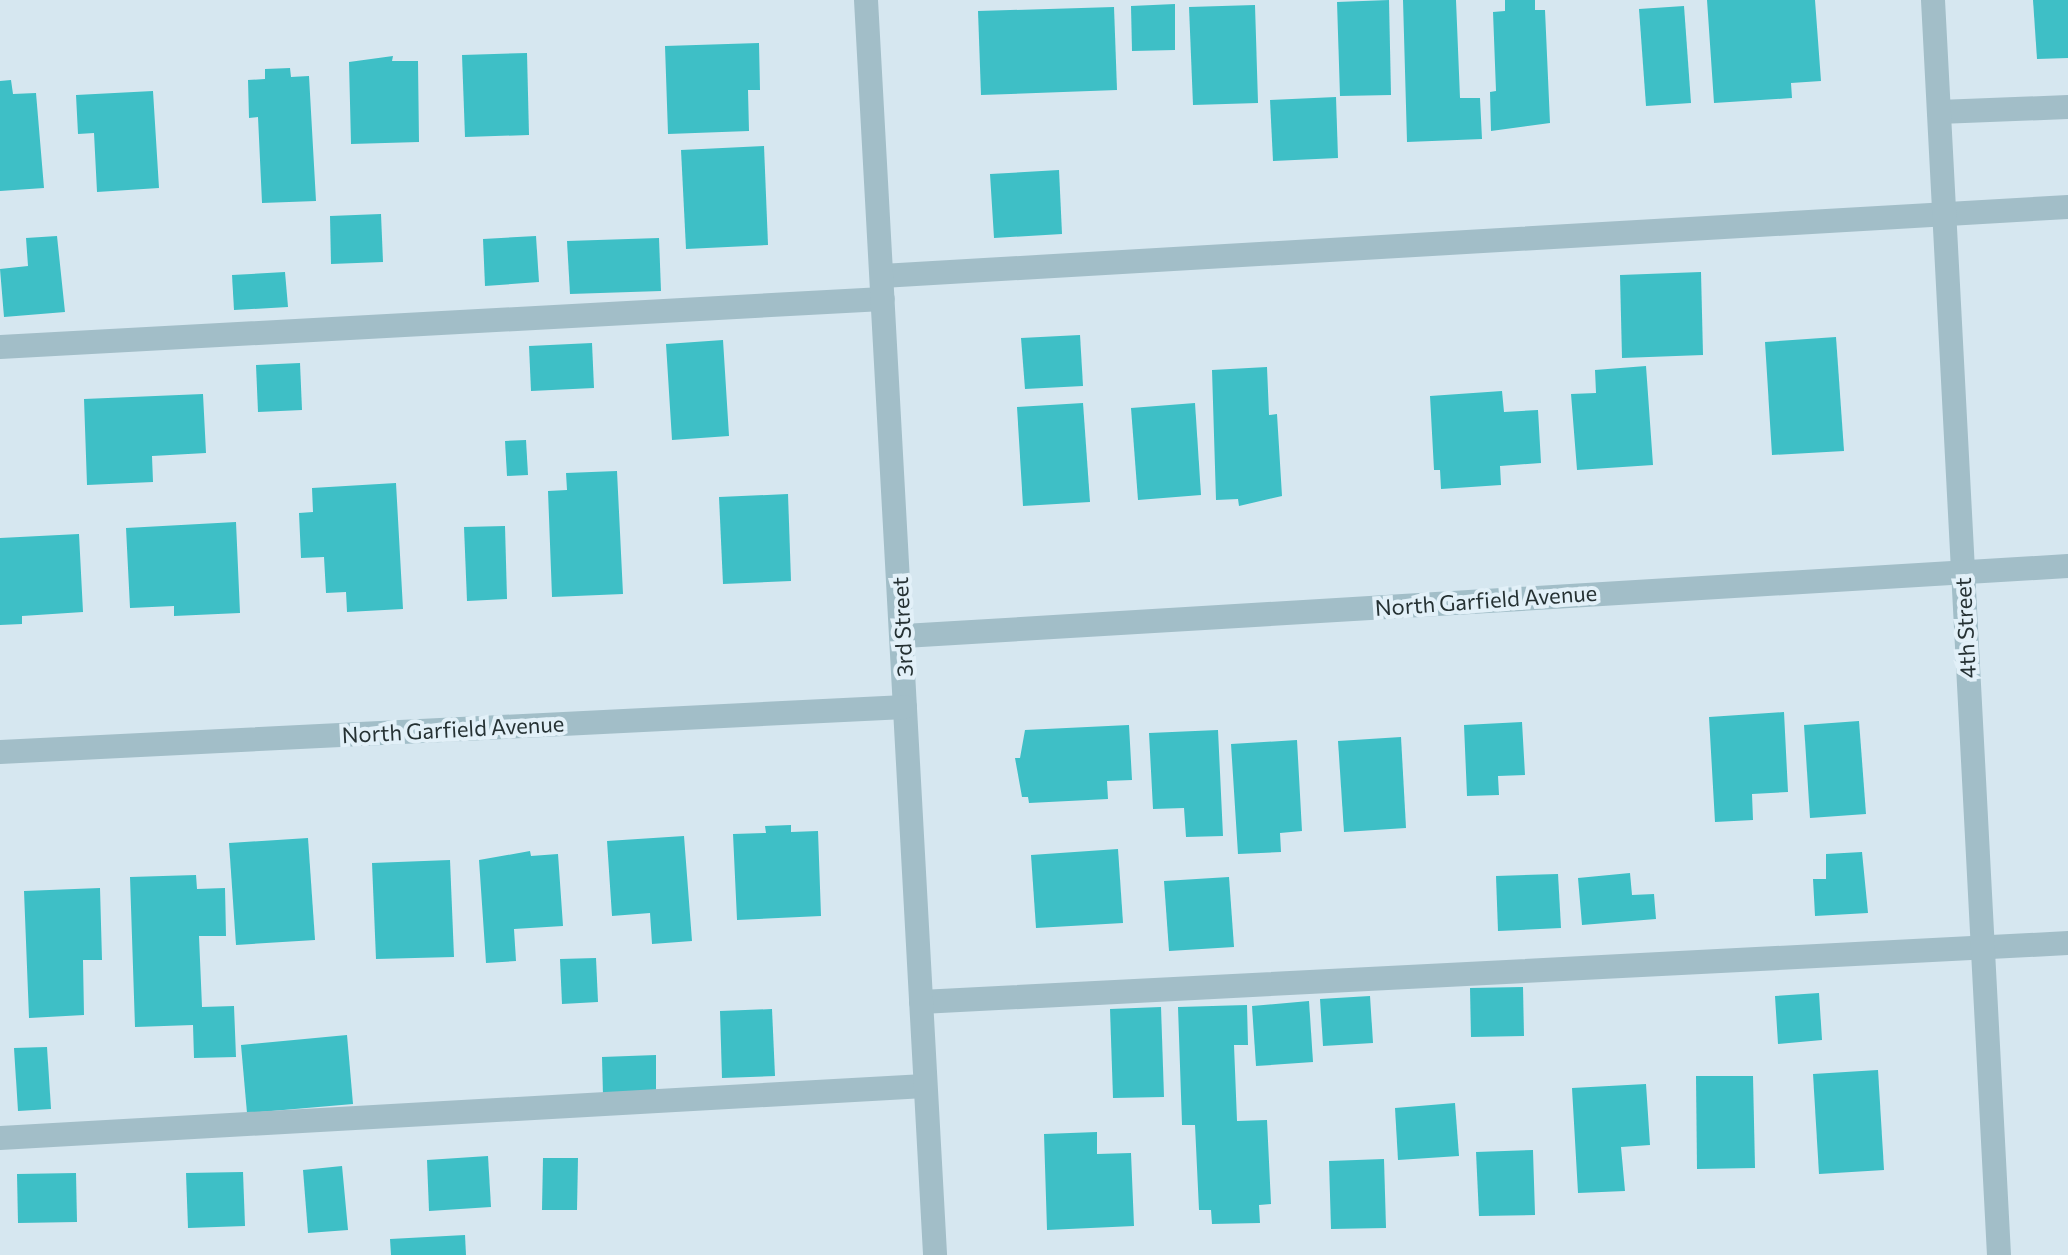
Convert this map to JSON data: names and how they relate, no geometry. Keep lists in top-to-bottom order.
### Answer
{
  "streets": {
    "street": ["North Garfield Avenue", "3rd Street", "4th Street"]
  },
  "crossings": [
    ["North Garfield Avenue", "3rd Street"],
    ["North Garfield Avenue", "4th Street"]
  ]
}
